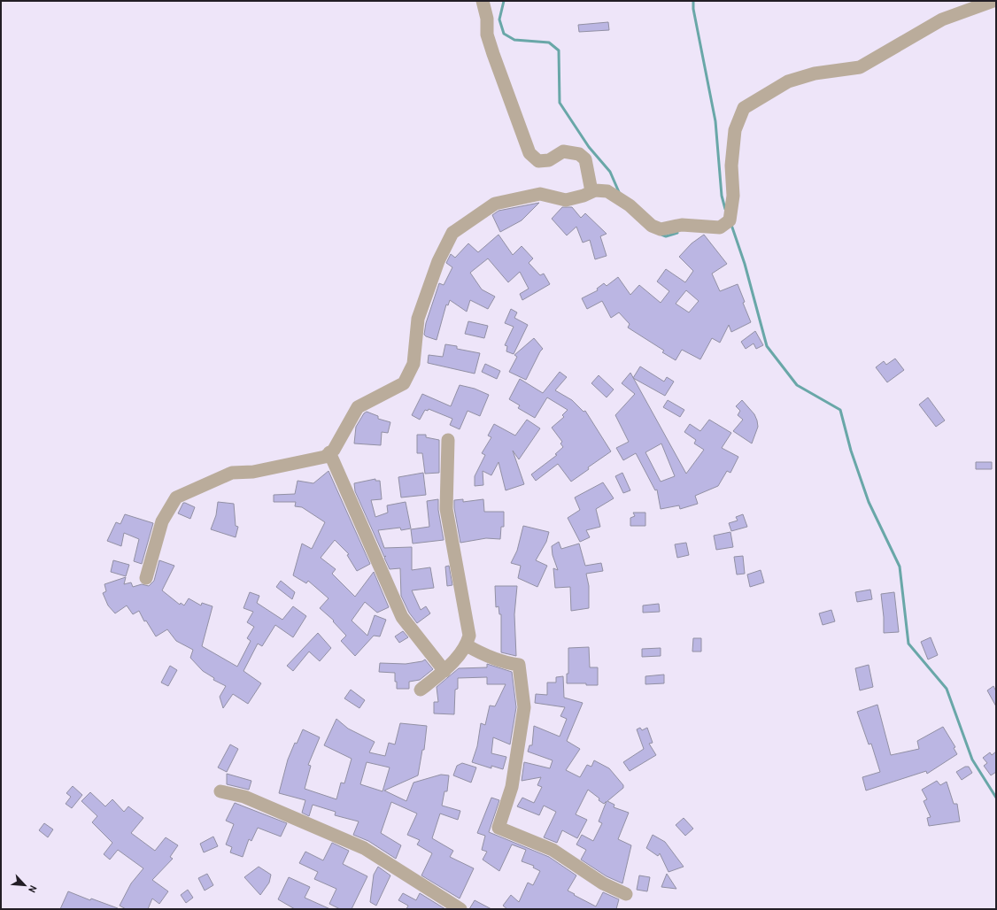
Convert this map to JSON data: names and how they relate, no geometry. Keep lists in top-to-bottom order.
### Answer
{
  "north": "bottom right"
}
